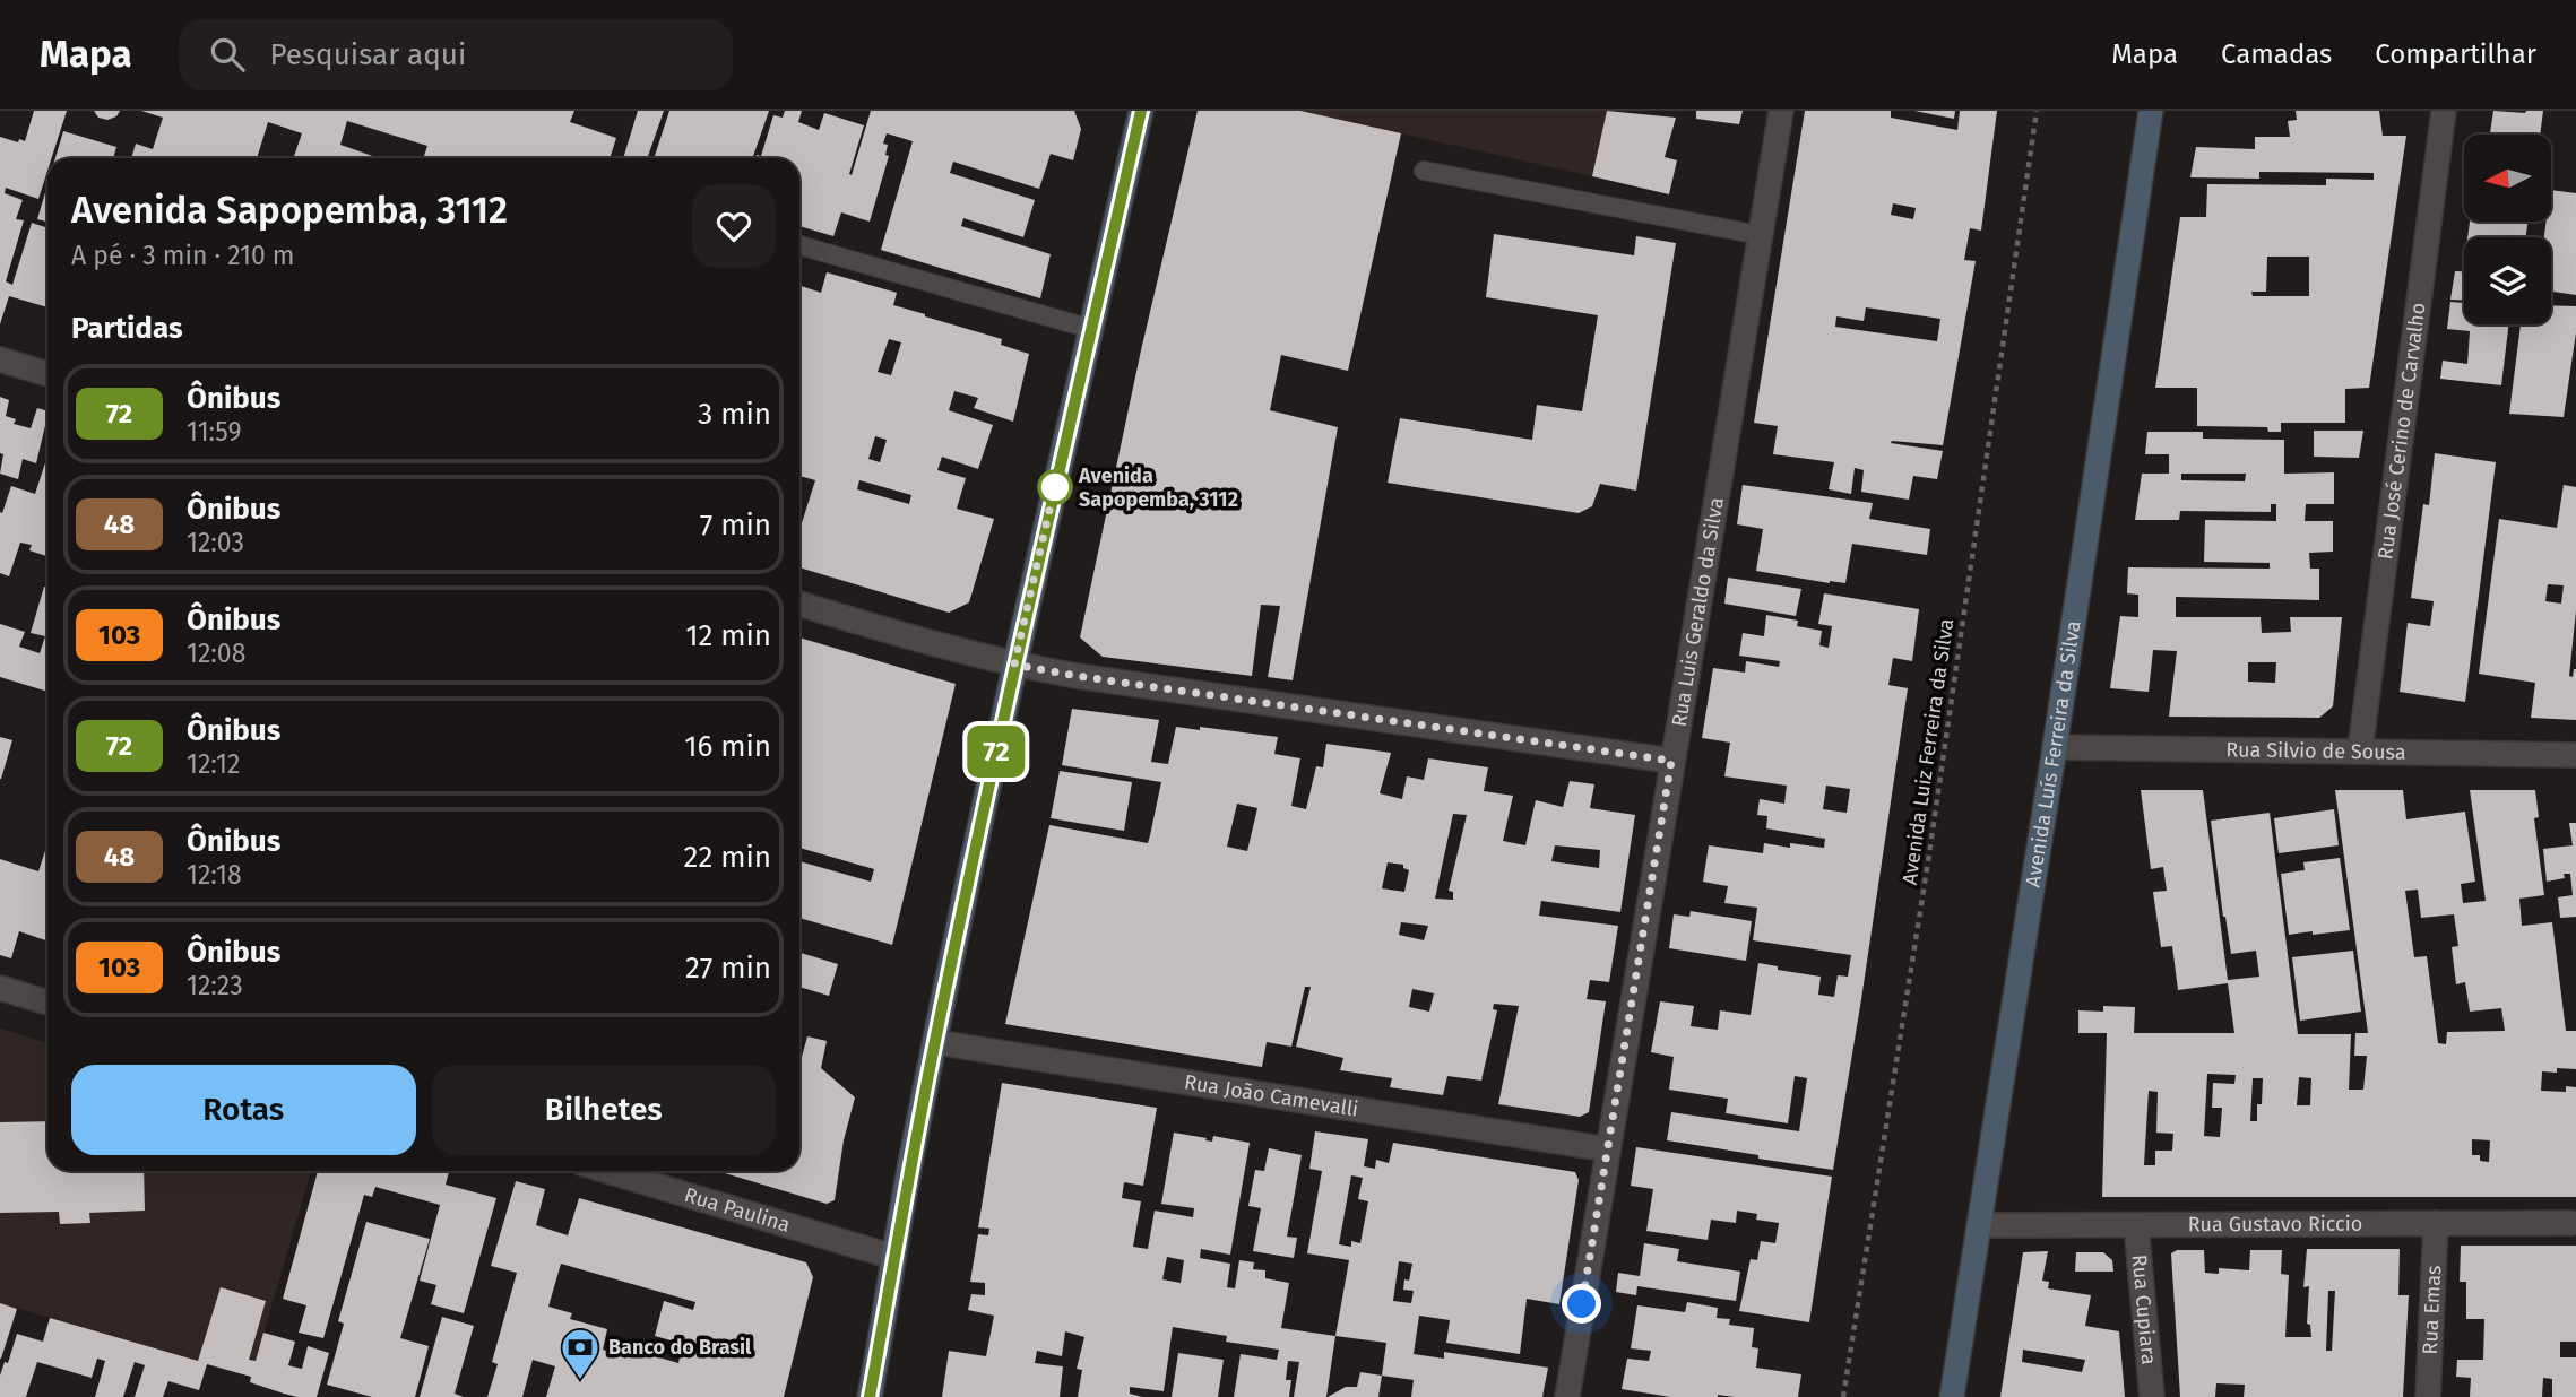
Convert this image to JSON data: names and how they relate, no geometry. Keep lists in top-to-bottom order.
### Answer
{
  "streets": {
    "main road": ["Avenida Luís Ferreira da Silva"],
    "street": [
      "Rua José Cerino de Carvalho",
      "Rua Luis Geraldo da Silva",
      "Rua Silvio de Sousa",
      "Rua João Camevalli",
      "Rua Paulina",
      "Rua Gustavo Riccio",
      "Rua Emas",
      "Rua Cupiara"
    ],
    "path": ["Avenida Luiz Ferreira da Silva"]
  },
  "crossings": [
    ["Rua José Cerino de Carvalho", "Rua Silvio de Sousa"],
    ["Rua Luis Geraldo da Silva", "Rua João Camevalli"],
    ["Rua Silvio de Sousa", "Avenida Luís Ferreira da Silva"],
    ["Avenida Luís Ferreira da Silva", "Rua Gustavo Riccio"],
    ["Rua Gustavo Riccio", "Rua Emas"],
    ["Rua Gustavo Riccio", "Rua Cupiara"]
  ],
  "places": {
    "other": ["Avenida Sapopemba, 3112"],
    "bank": ["Banco do Brasil"]
  },
  "lines": ["bus line 72"],
  "north": "left",
  "page": {
    "header": "Mapa",
    "search": "Pesquisar aqui",
    "nav": ["Mapa", "Camadas", "Compartilhar"],
    "on_map": "72",
    "heading": [
      ["Avenida Sapopemba, 3112", "A pé · 3 min · 210 m"],
      "Partidas"
    ],
    "list": [
      {
        "mark": "72",
        "name": "Ônibus",
        "note": "11:59",
        "value": "3 min"
      },
      {
        "mark": "48",
        "name": "Ônibus",
        "note": "12:03",
        "value": "7 min"
      },
      {
        "mark": "103",
        "name": "Ônibus",
        "note": "12:08",
        "value": "12 min"
      },
      {
        "mark": "72",
        "name": "Ônibus",
        "note": "12:12",
        "value": "16 min"
      },
      {
        "mark": "48",
        "name": "Ônibus",
        "note": "12:18",
        "value": "22 min"
      },
      {
        "mark": "103",
        "name": "Ônibus",
        "note": "12:23",
        "value": "27 min"
      }
    ],
    "buttons": ["Rotas", "Bilhetes"]
  }
}
